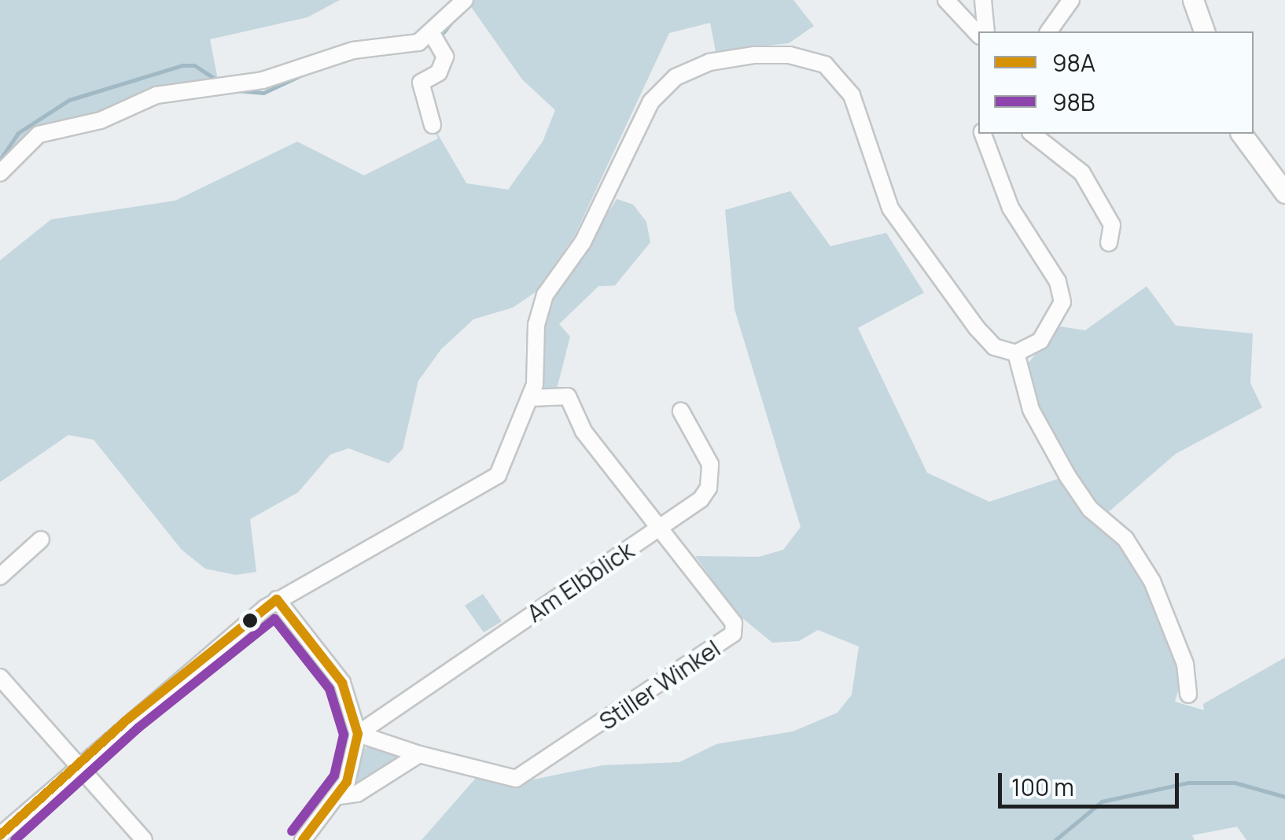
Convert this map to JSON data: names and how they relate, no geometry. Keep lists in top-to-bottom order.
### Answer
{
  "streets": {
    "street": ["Am Elbblick", "Stiller Winkel"]
  },
  "crossings": [
    ["Am Elbblick", "Stiller Winkel"]
  ],
  "lines": ["transit line 98A", "transit line 98B"],
  "legend": ["98A", "98B"],
  "scale_bar": "100 m"
}
